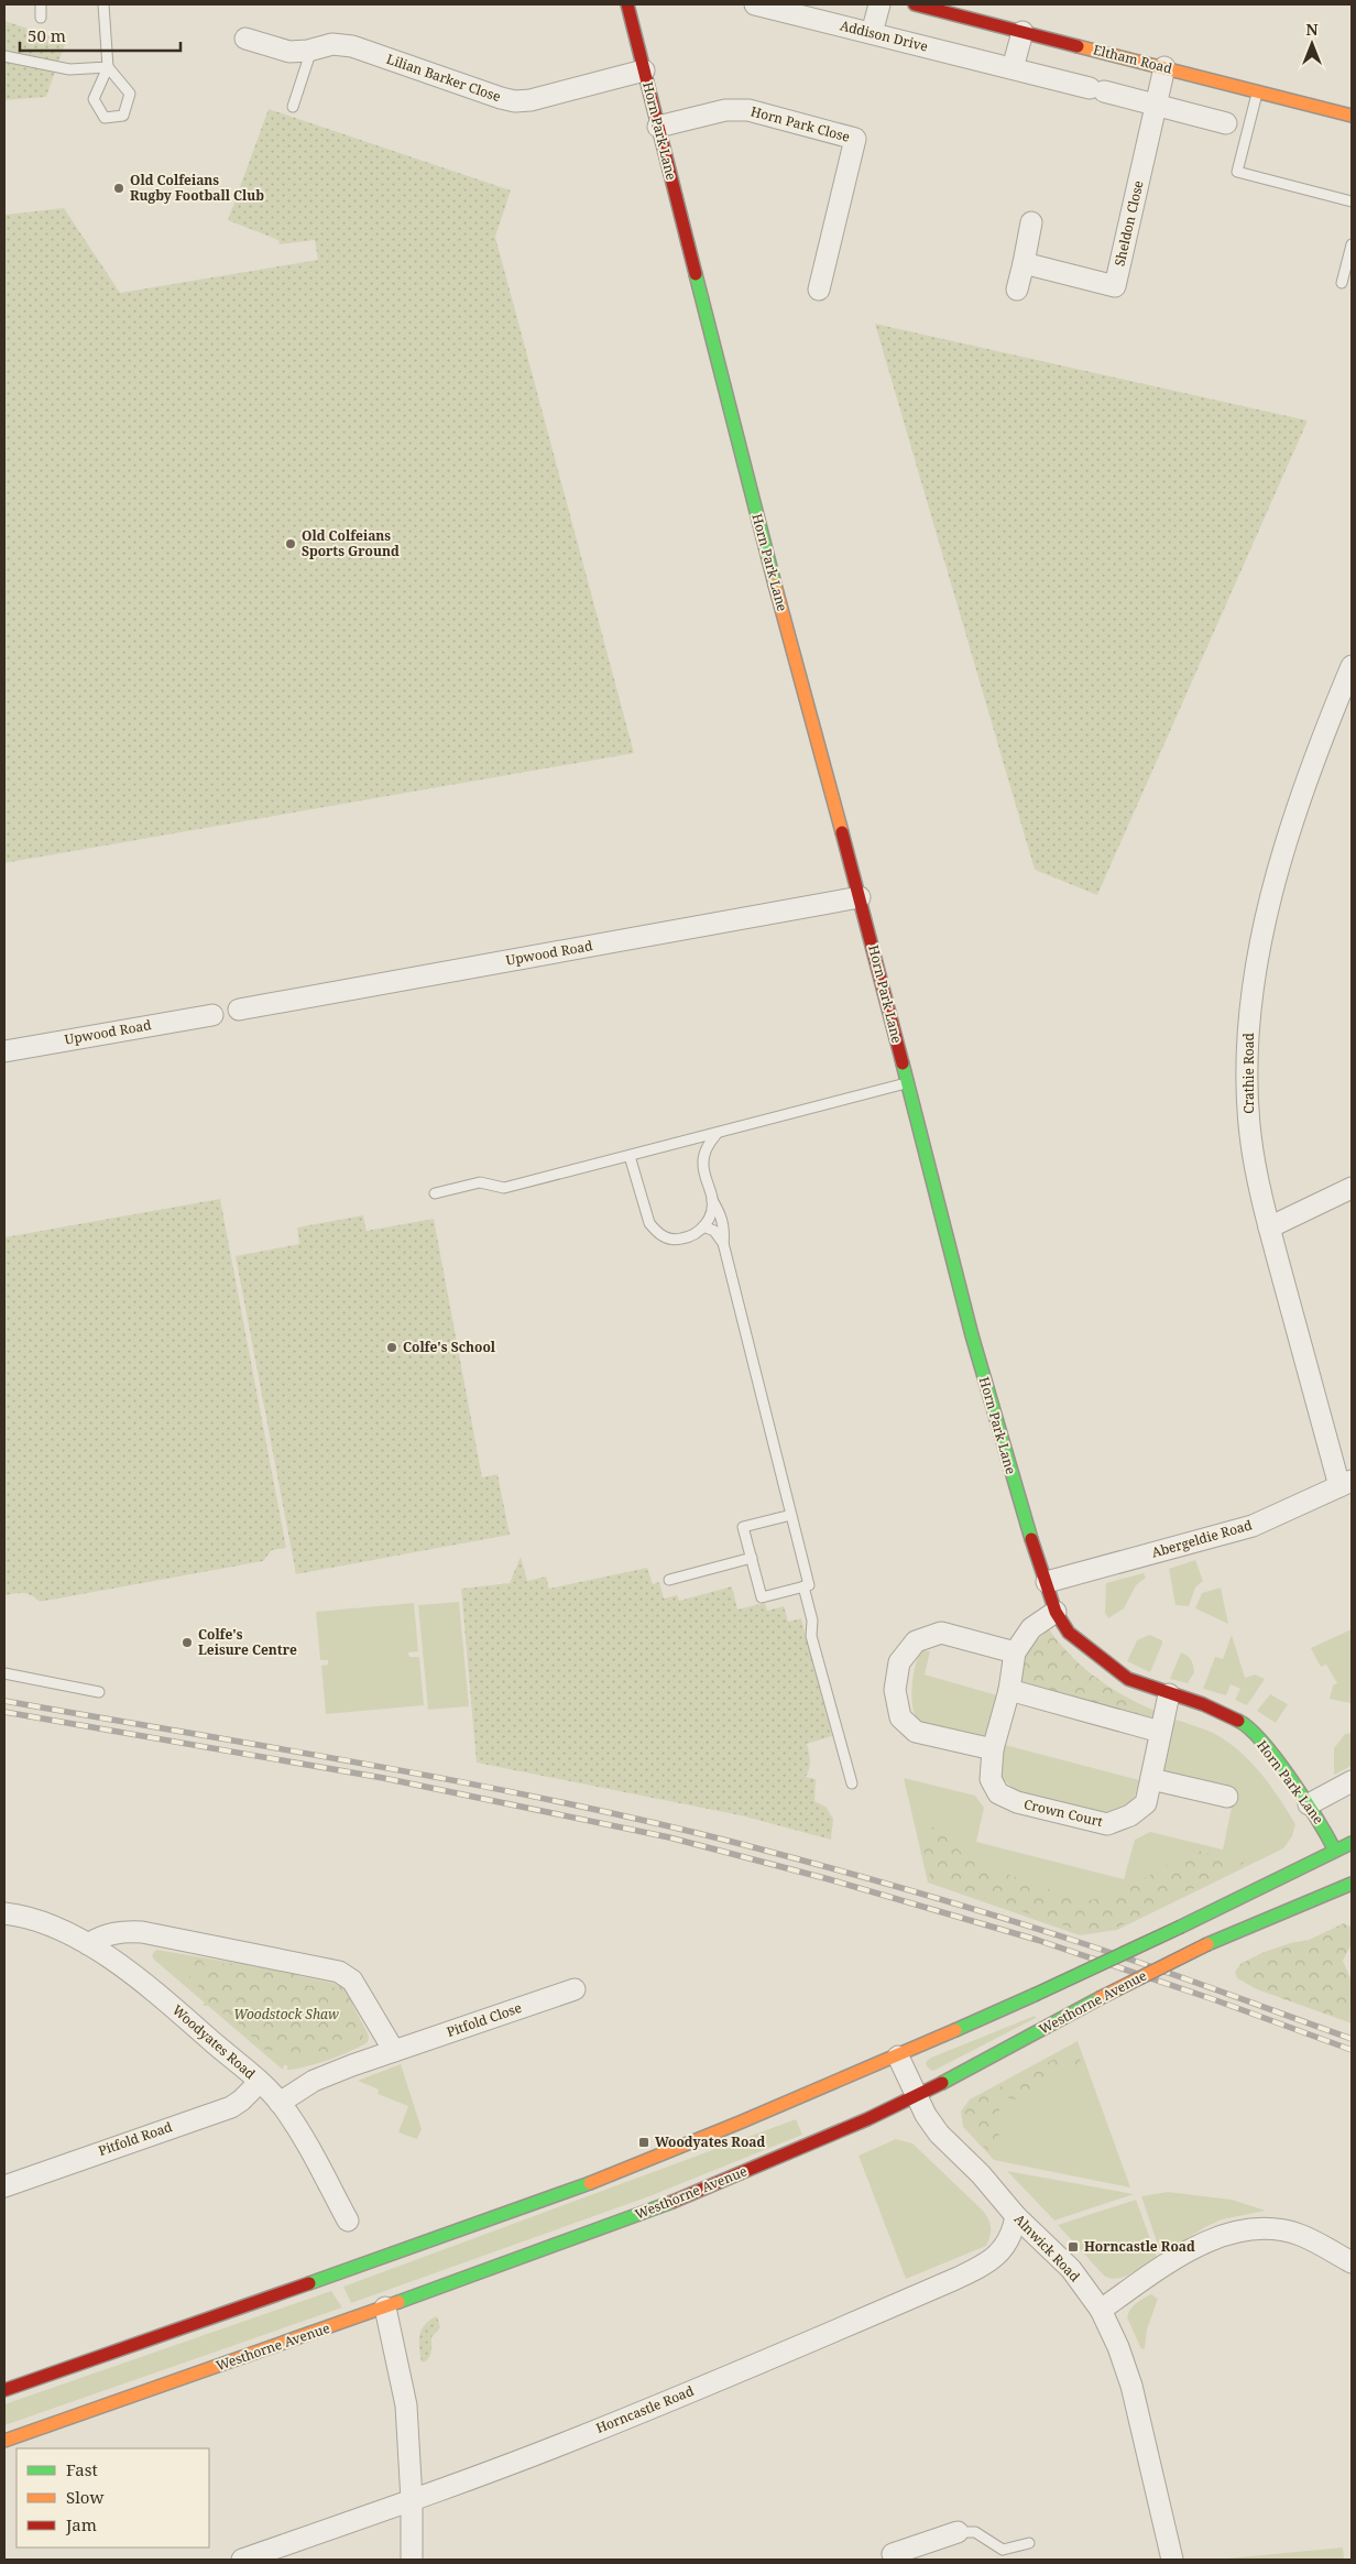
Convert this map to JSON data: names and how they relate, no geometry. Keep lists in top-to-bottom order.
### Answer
{
  "streets": {
    "main road": ["Eltham Road", "Horn Park Lane", "Westhorne Avenue"],
    "street": [
      "Addison Drive",
      "Lilian Barker Close",
      "Horn Park Close",
      "Sheldon Close",
      "Upwood Road",
      "Crathie Road",
      "Abergeldie Road",
      "Crown Court",
      "Pitfold Close",
      "Woodyates Road",
      "Pitfold Road",
      "Alnwick Road",
      "Horncastle Road"
    ]
  },
  "crossings": [
    ["Addison Drive", "Sheldon Close"],
    ["Eltham Road", "Sheldon Close"],
    ["Lilian Barker Close", "Horn Park Lane"],
    ["Horn Park Close", "Horn Park Lane"],
    ["Horn Park Lane", "Upwood Road"],
    ["Horn Park Lane", "Abergeldie Road"],
    ["Horn Park Lane", "Crown Court"],
    ["Crathie Road", "Abergeldie Road"],
    ["Westhorne Avenue", "Alnwick Road"],
    ["Woodyates Road", "Pitfold Road"],
    ["Alnwick Road", "Horncastle Road"]
  ],
  "parks": ["Woodstock Shaw"],
  "places": {
    "other": [
      "Old Colfeians Rugby Football Club",
      "Old Colfeians Sports Ground",
      "Colfe's School",
      "Colfe's Leisure Centre"
    ],
    "transit": ["Woodyates Road", "Horncastle Road"]
  },
  "legend": ["Fast", "Slow", "Jam"],
  "scale_bar": "50 m",
  "north": "top"
}
